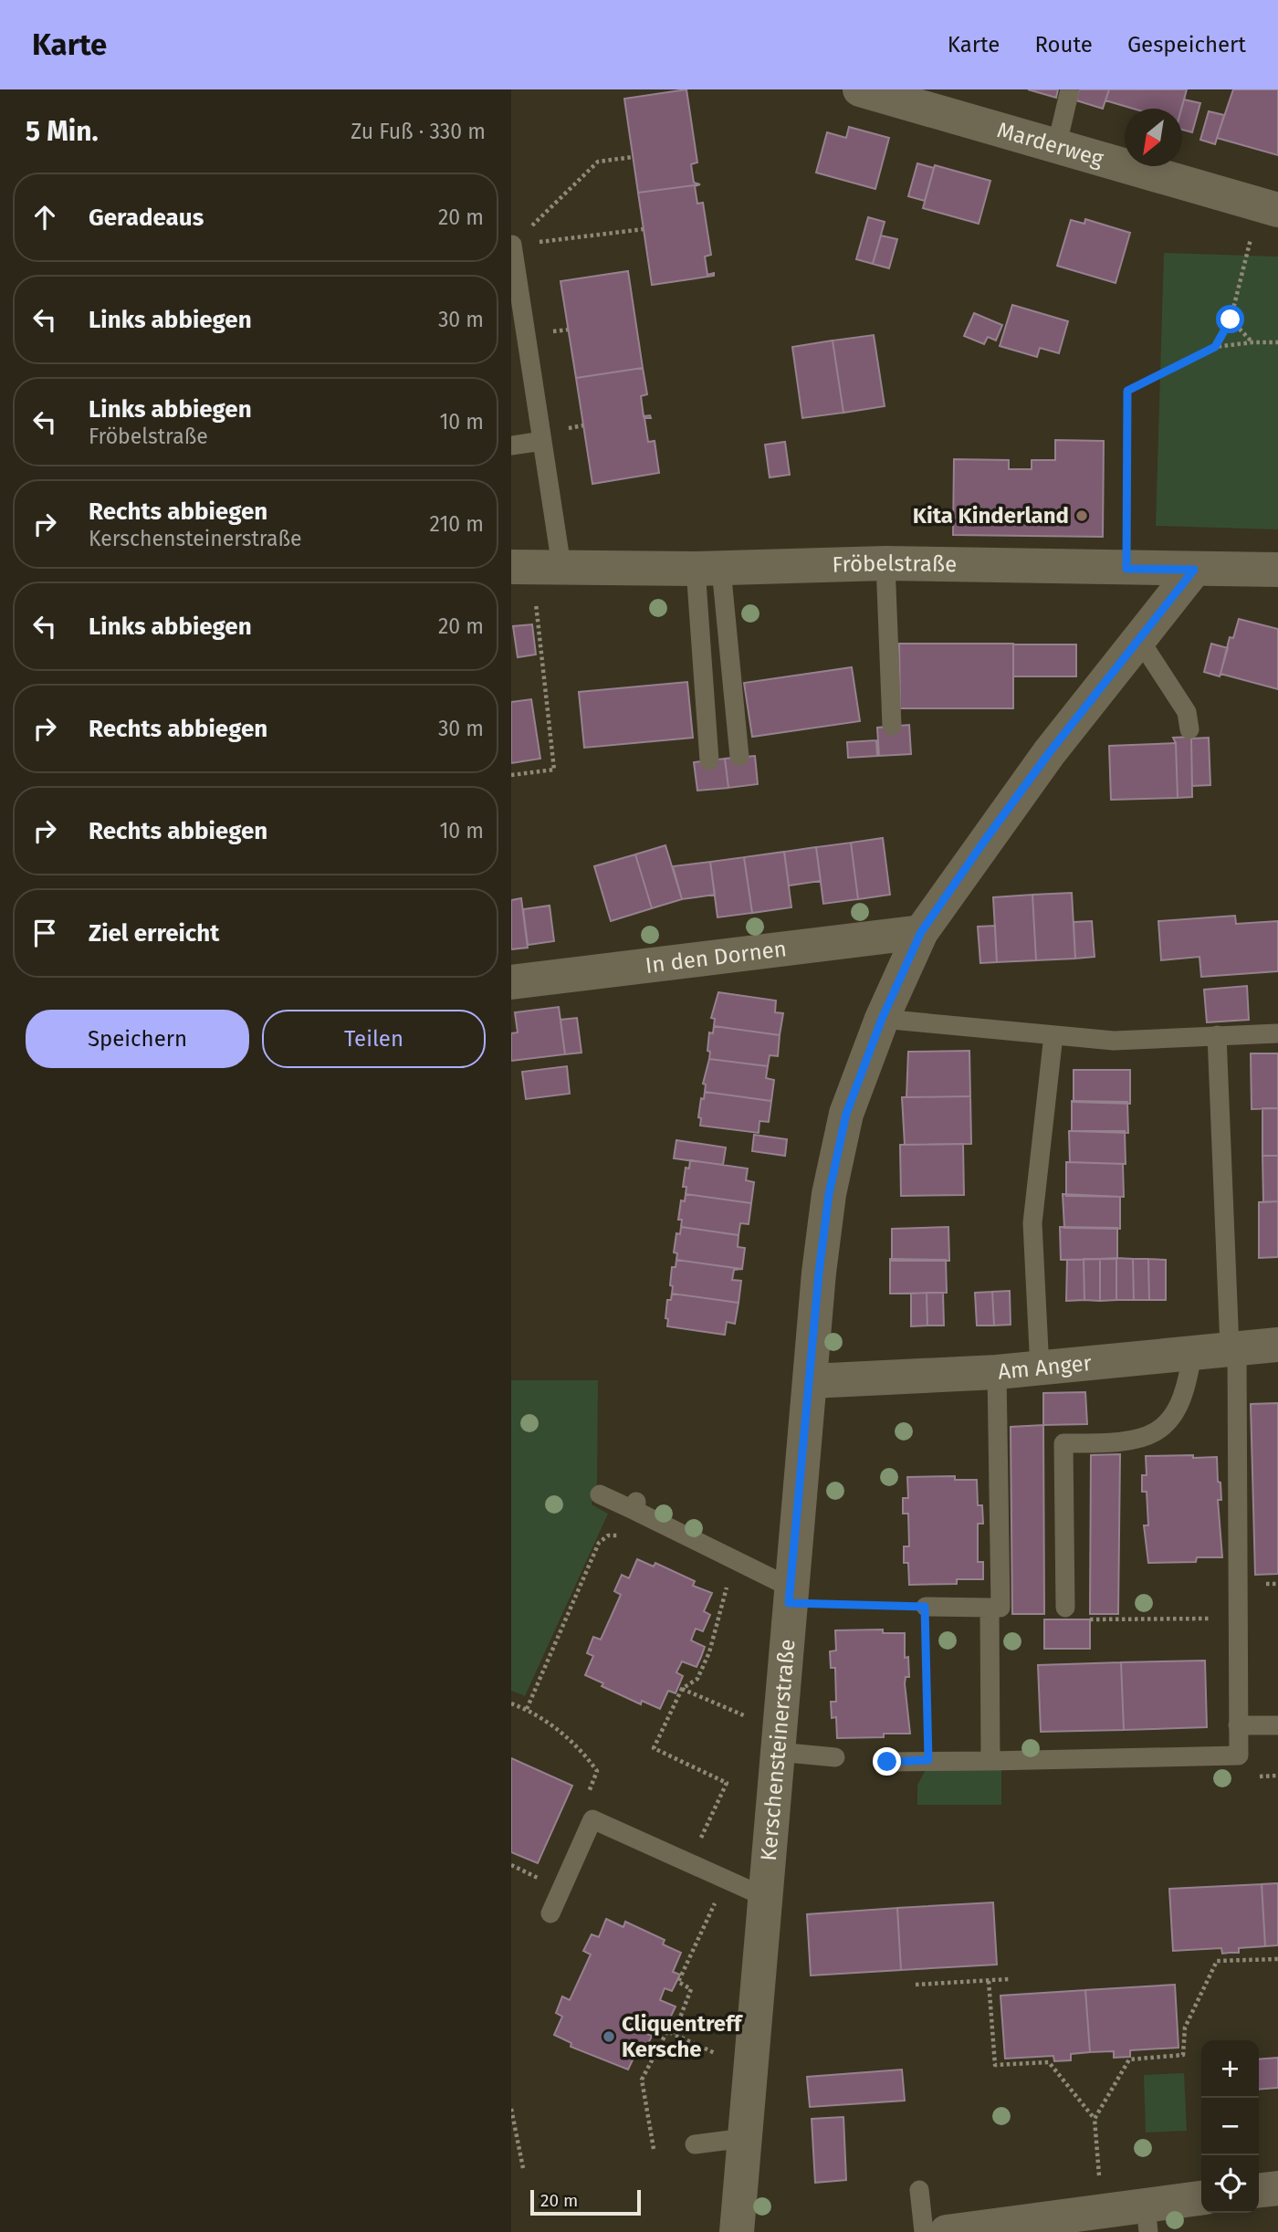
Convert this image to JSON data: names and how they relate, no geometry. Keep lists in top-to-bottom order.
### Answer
{
  "streets": {
    "street": [
      "Marderweg",
      "Fröbelstraße",
      "In den Dornen",
      "Am Anger",
      "Kerschensteinerstraße"
    ]
  },
  "crossings": [
    ["Fröbelstraße", "Kerschensteinerstraße"],
    ["In den Dornen", "Kerschensteinerstraße"],
    ["Am Anger", "Kerschensteinerstraße"]
  ],
  "places": ["Kita Kinderland", "Cliquentreff Kersche"],
  "scale_bar": "20 m",
  "north": "bottom left",
  "page": {
    "header": "Karte",
    "nav": ["Karte", "Route", "Gespeichert"],
    "heading": ["5 Min.", "Zu Fuß · 330 m"],
    "list": [
      ["Geradeaus", "20 m"],
      ["Links abbiegen", "30 m"],
      ["Links abbiegen", "Fröbelstraße", "10 m"],
      ["Rechts abbiegen", "Kerschensteinerstraße", "210 m"],
      ["Links abbiegen", "20 m"],
      ["Rechts abbiegen", "30 m"],
      ["Rechts abbiegen", "10 m"],
      "Ziel erreicht"
    ],
    "buttons": ["Speichern", "Teilen"],
    "map_buttons": ["+", "−"],
    "scale": "20 m"
  }
}
